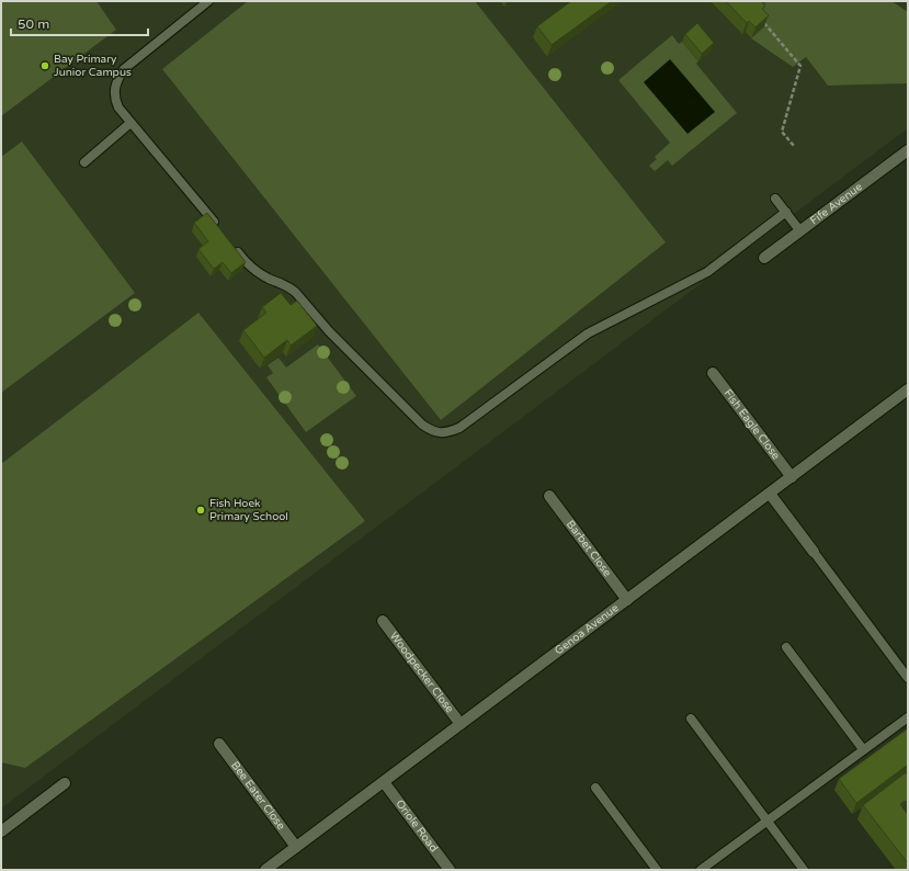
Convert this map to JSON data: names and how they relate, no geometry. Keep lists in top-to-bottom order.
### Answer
{
  "streets": {
    "street": [
      "Fife Avenue",
      "Fish Eagle Close",
      "Barbet Close",
      "Genoa Avenue",
      "Woodpecker Close",
      "Bee Eater Close",
      "Oriole Road"
    ]
  },
  "crossings": [
    ["Fish Eagle Close", "Genoa Avenue"],
    ["Barbet Close", "Genoa Avenue"],
    ["Genoa Avenue", "Woodpecker Close"],
    ["Genoa Avenue", "Bee Eater Close"],
    ["Genoa Avenue", "Oriole Road"]
  ],
  "places": ["Bay Primary Junior Campus", "Fish Hoek Primary School"],
  "scale_bar": "50 m"
}
